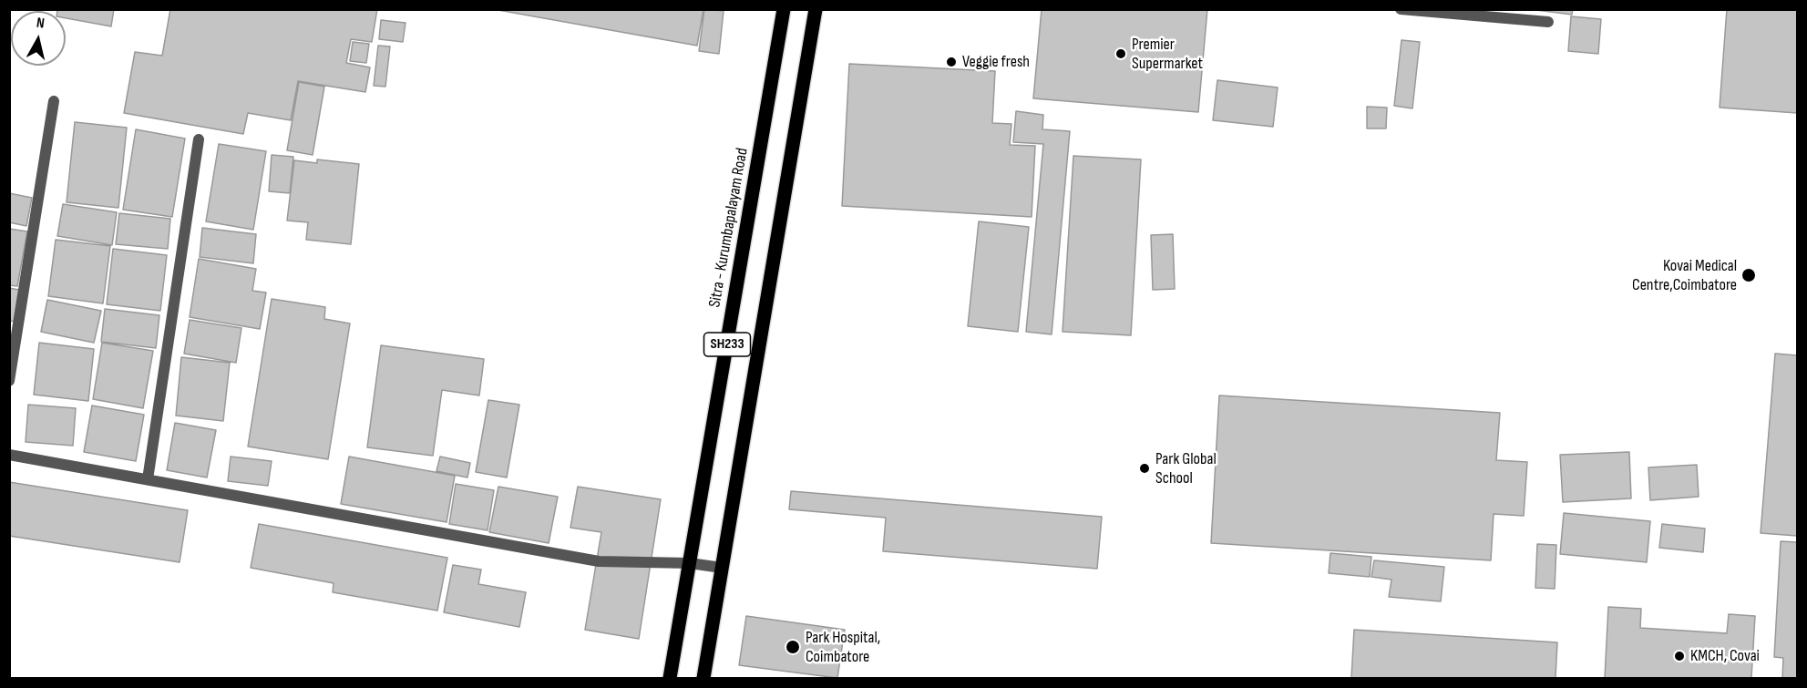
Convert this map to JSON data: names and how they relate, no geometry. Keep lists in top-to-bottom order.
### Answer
{
  "streets": {
    "main road": ["Sitra - Kurumbapalayam Road", "SH233"]
  },
  "places": [
    "Premier Supermarket",
    "Veggie fresh",
    "Kovai Medical Centre,Coimbatore",
    "Park Global School",
    "Park Hospital, Coimbatore",
    "KMCH, Covai"
  ],
  "north": "top"
}
